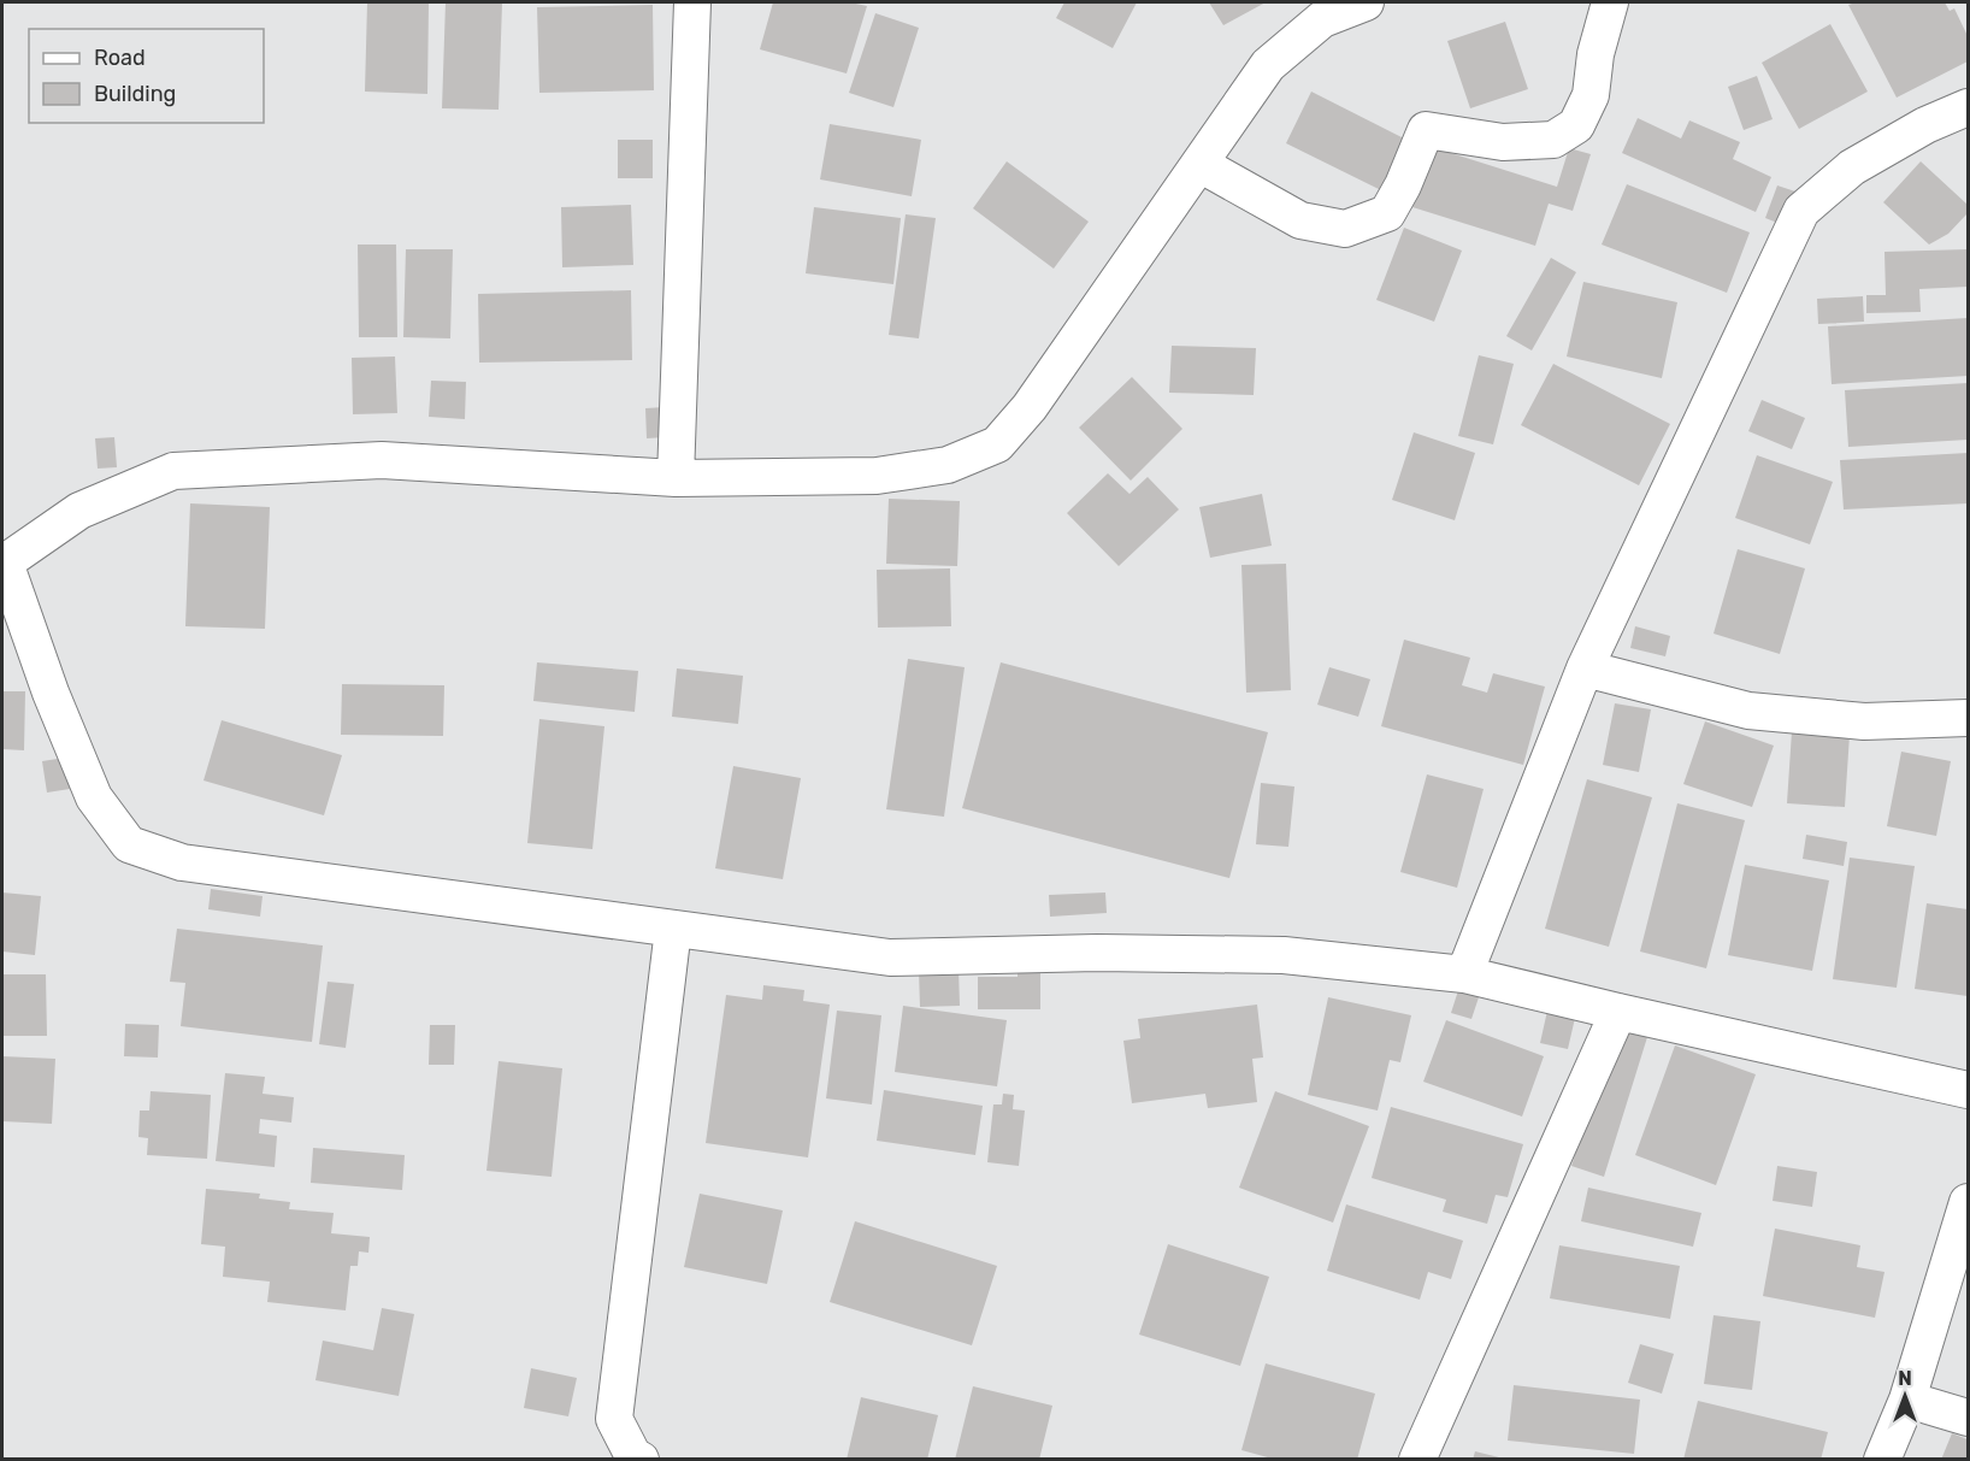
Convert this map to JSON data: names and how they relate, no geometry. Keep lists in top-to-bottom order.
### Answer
{
  "legend": ["Road", "Building"],
  "north": "top"
}
